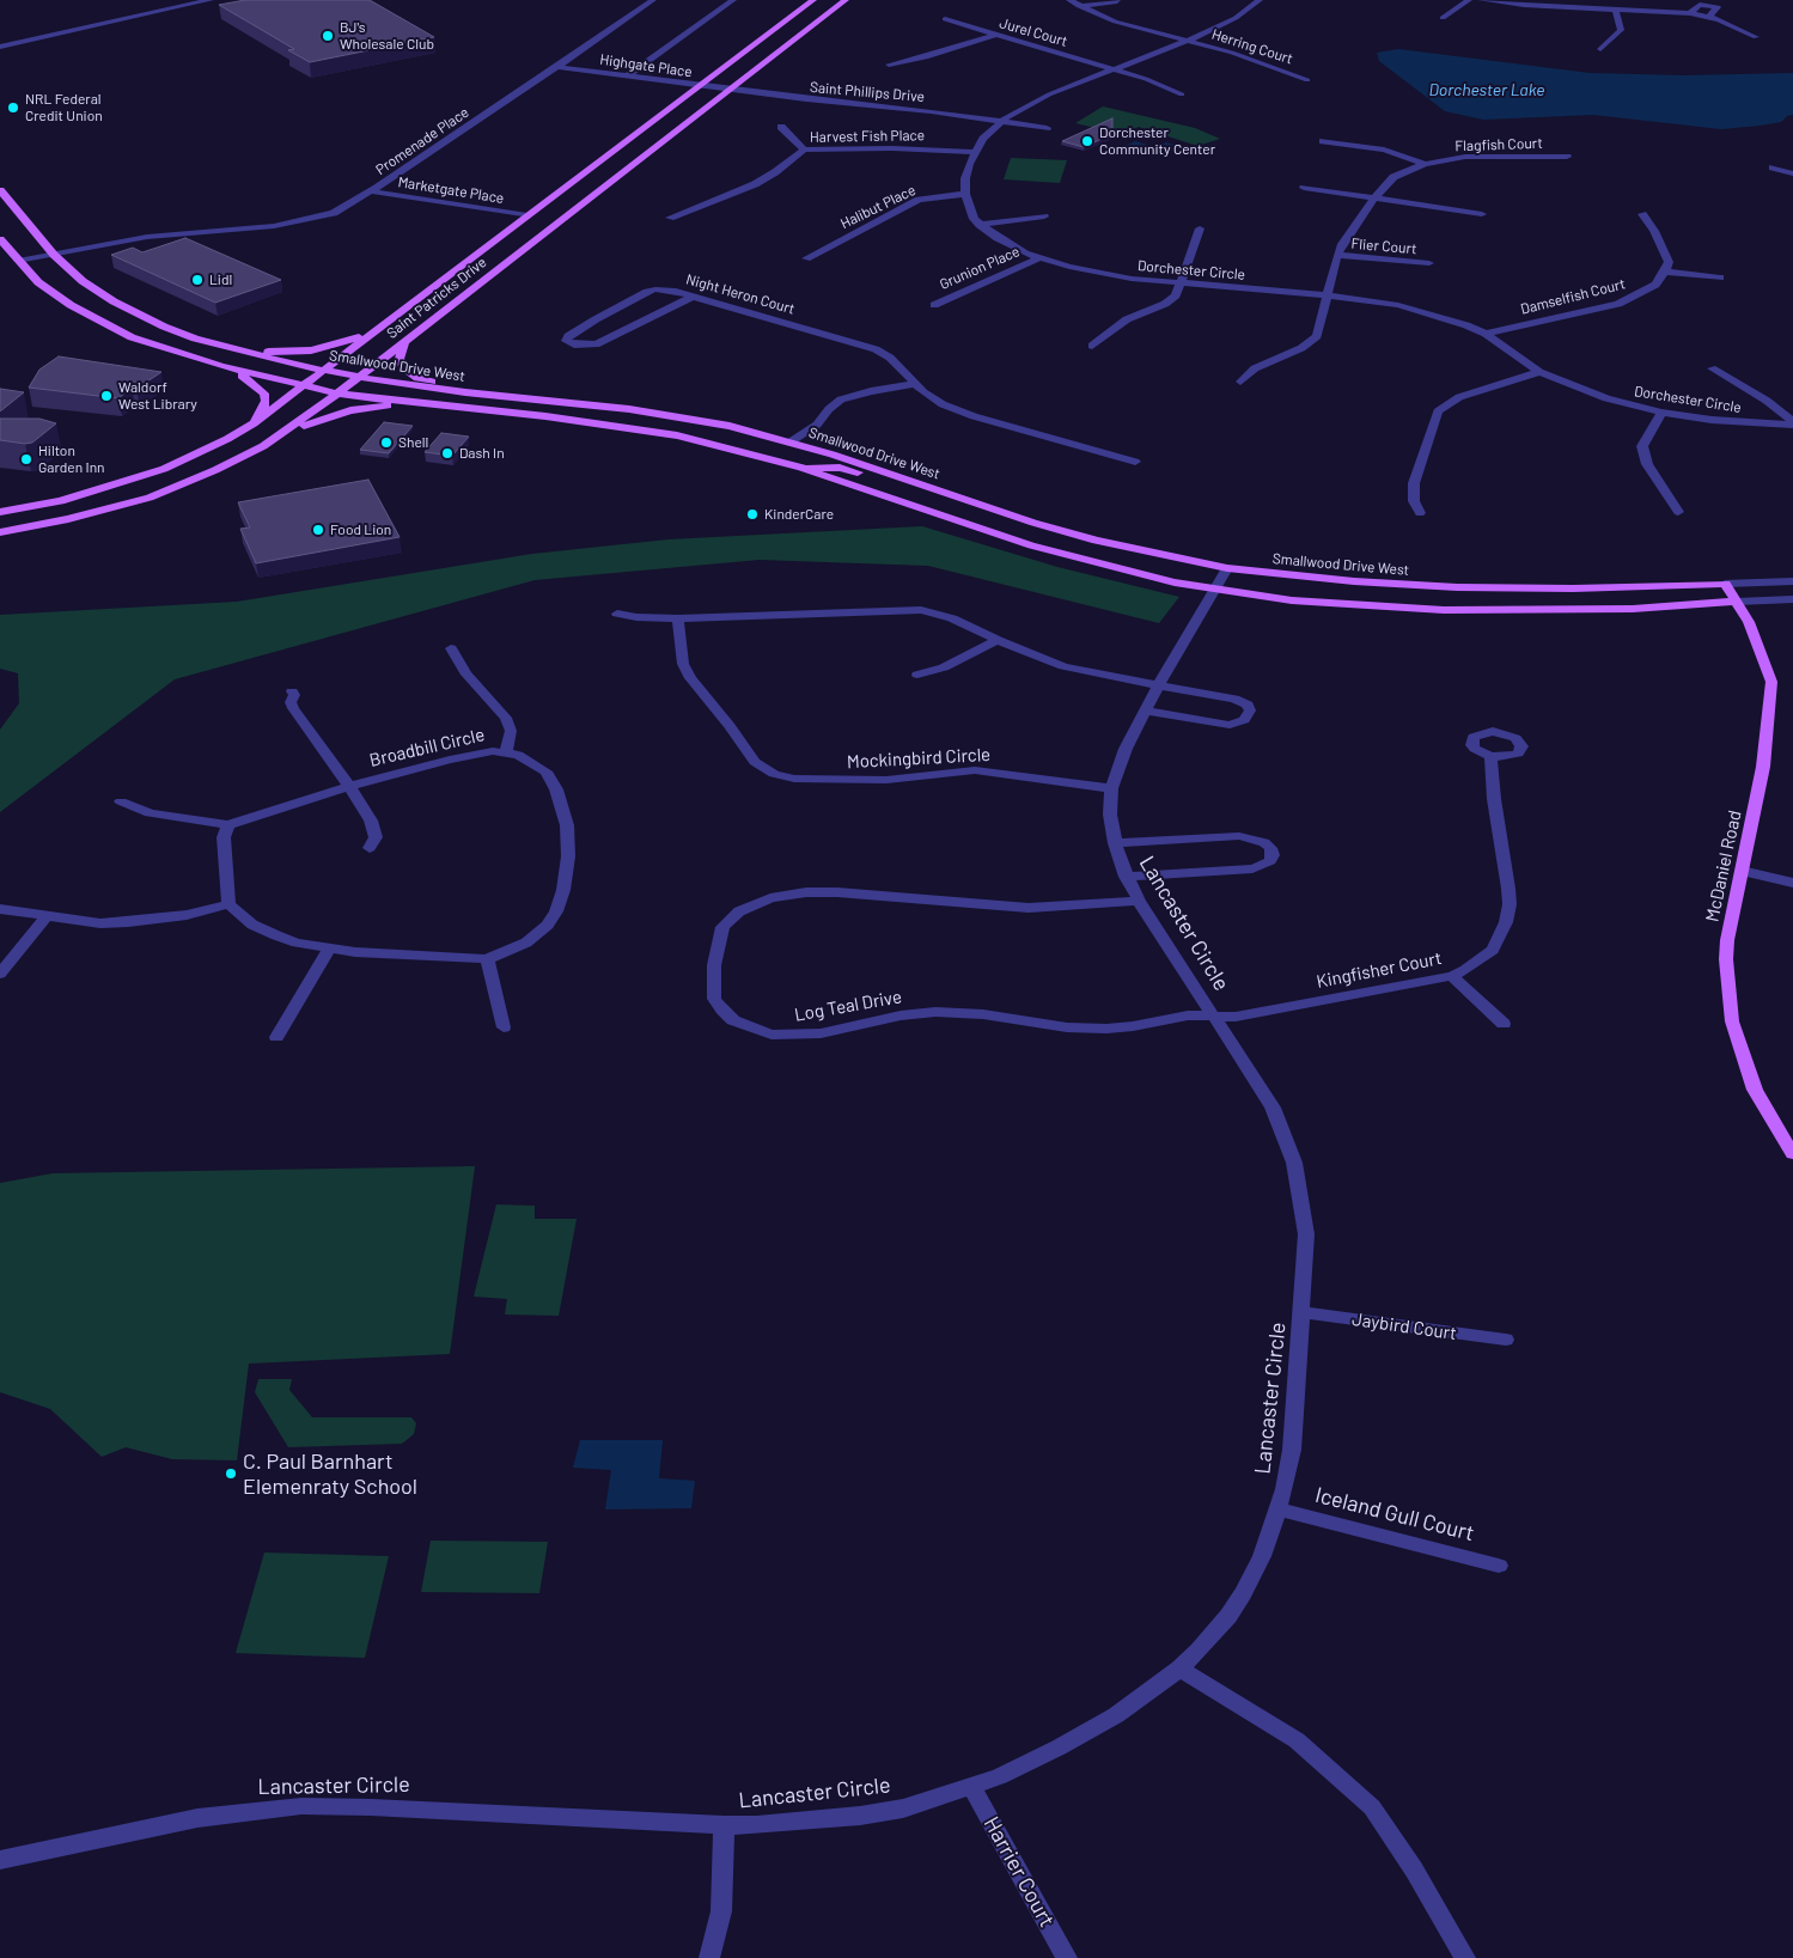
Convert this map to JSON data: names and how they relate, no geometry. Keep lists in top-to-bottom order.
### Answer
{
  "streets": {
    "main road": ["Saint Patricks Drive", "Smallwood Drive West", "McDaniel Road"],
    "street": [
      "Jurel Court",
      "Herring Court",
      "Highgate Place",
      "Saint Phillips Drive",
      "Harvest Fish Place",
      "Promenade Place",
      "Flagfish Court",
      "Marketgate Place",
      "Halibut Place",
      "Flier Court",
      "Grunion Place",
      "Dorchester Circle",
      "Night Heron Court",
      "Damselfish Court",
      "Broadbill Circle",
      "Mockingbird Circle",
      "Lancaster Circle",
      "Kingfisher Court",
      "Log Teal Drive",
      "Jaybird Court",
      "Iceland Gull Court",
      "Harrier Court"
    ]
  },
  "crossings": [
    ["Jurel Court", "Dorchester Circle"],
    ["Herring Court", "Dorchester Circle"],
    ["Highgate Place", "Saint Phillips Drive"],
    ["Highgate Place", "Promenade Place"],
    ["Highgate Place", "Saint Patricks Drive"],
    ["Saint Phillips Drive", "Dorchester Circle"],
    ["Saint Phillips Drive", "Saint Patricks Drive"],
    ["Harvest Fish Place", "Dorchester Circle"],
    ["Promenade Place", "Marketgate Place"],
    ["Promenade Place", "Smallwood Drive West"],
    ["Flagfish Court", "Flier Court"],
    ["Flagfish Court", "Dorchester Circle"],
    ["Marketgate Place", "Saint Patricks Drive"],
    ["Halibut Place", "Dorchester Circle"],
    ["Grunion Place", "Dorchester Circle"],
    ["Dorchester Circle", "Damselfish Court"],
    ["Saint Patricks Drive", "Smallwood Drive West"],
    ["Smallwood Drive West", "McDaniel Road"],
    ["Smallwood Drive West", "Lancaster Circle"],
    ["Mockingbird Circle", "Lancaster Circle"],
    ["Lancaster Circle", "Kingfisher Court"],
    ["Lancaster Circle", "Log Teal Drive"],
    ["Lancaster Circle", "Jaybird Court"],
    ["Lancaster Circle", "Iceland Gull Court"],
    ["Lancaster Circle", "Harrier Court"],
    ["Kingfisher Court", "Log Teal Drive"]
  ],
  "water": ["Dorchester Lake"],
  "places": [
    "BJ's Wholesale Club",
    "NRL Federal Credit Union",
    "Dorchester Community Center",
    "Lidl",
    "Waldorf West Library",
    "Shell",
    "Dash In",
    "Hilton Garden Inn",
    "KinderCare",
    "Food Lion",
    "C. Paul Barnhart Elemenraty School"
  ]
}
